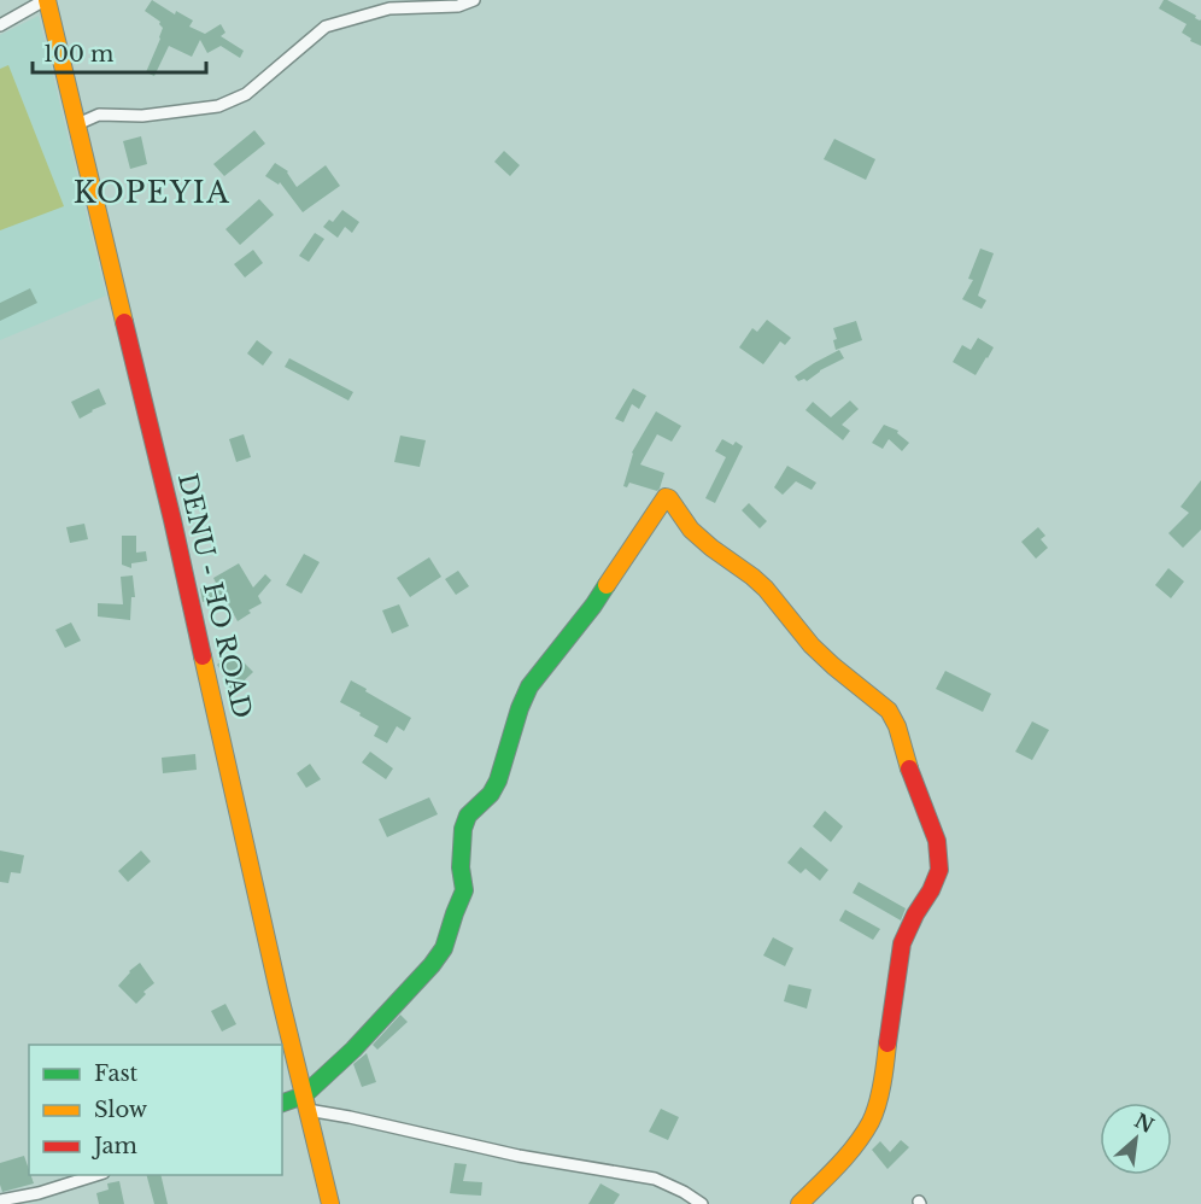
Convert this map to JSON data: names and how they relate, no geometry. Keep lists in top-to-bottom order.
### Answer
{
  "streets": {
    "street": ["DENU - HO ROAD"]
  },
  "districts": ["KOPEYIA"],
  "legend": ["Fast", "Slow", "Jam"],
  "scale_bar": "100 m",
  "north": "top right"
}
